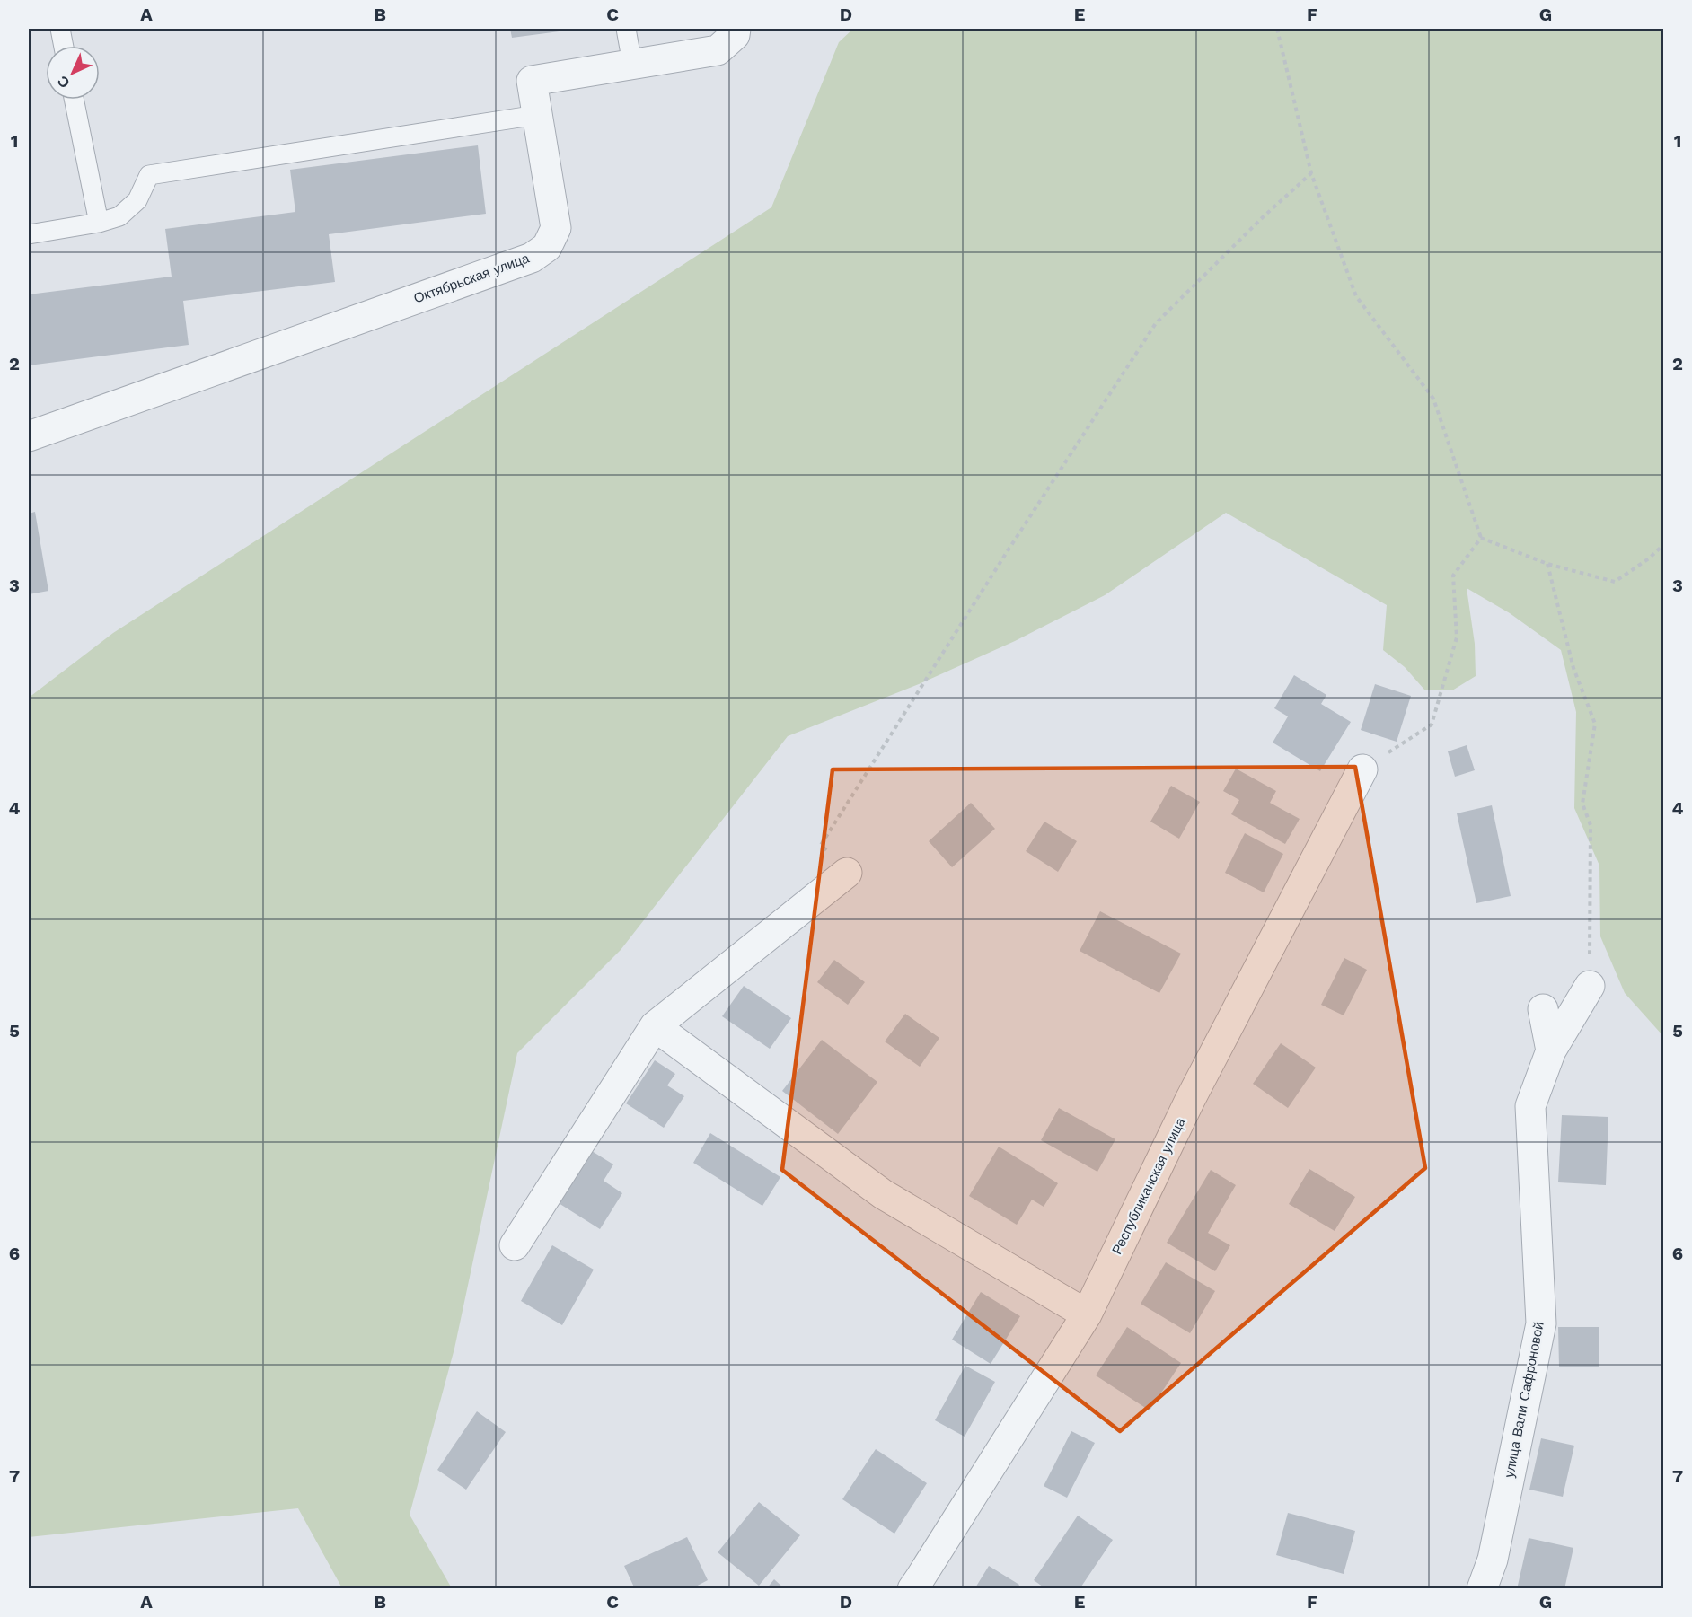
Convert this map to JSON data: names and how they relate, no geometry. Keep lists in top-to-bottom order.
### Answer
{
  "streets": {
    "street": ["Октябрьская улица", "Республиканская улица", "улица Вали Сафроновой"]
  },
  "north": "bottom left",
  "grid": {
    "columns": [
      "A",
      "B",
      "C",
      "D",
      "E",
      "F",
      "G"
    ],
    "rows": [
      "1",
      "2",
      "3",
      "4",
      "5",
      "6",
      "7"
    ]
  }
}
